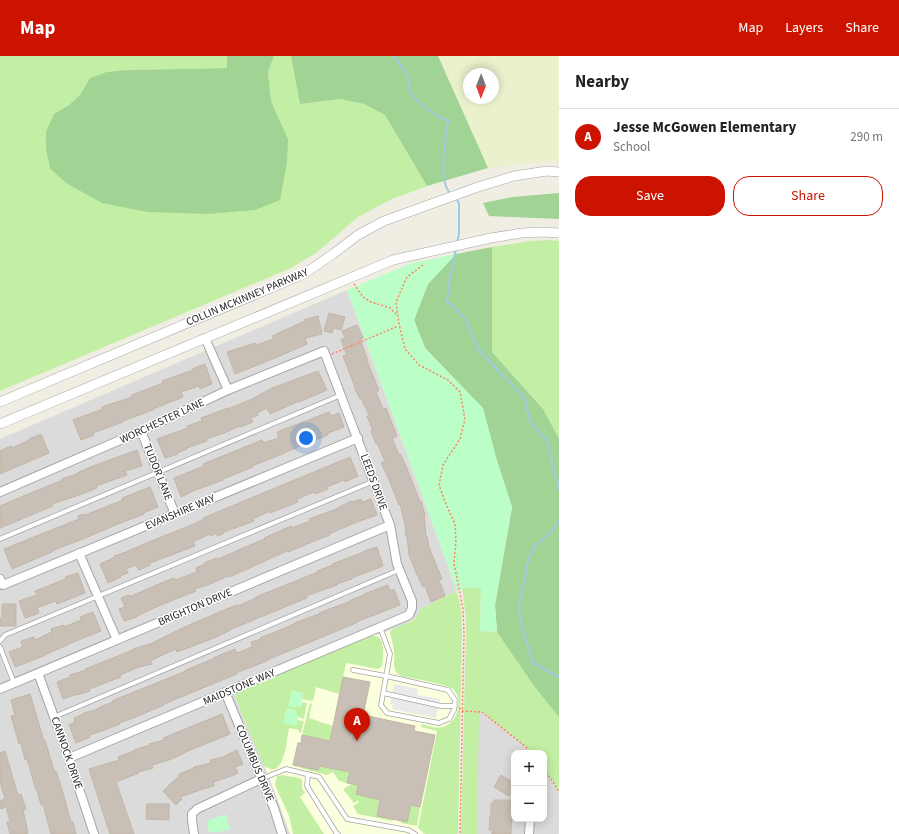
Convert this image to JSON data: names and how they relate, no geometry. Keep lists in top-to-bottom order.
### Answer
{
  "streets": {
    "street": [
      "COLLIN MCKINNEY PARKWAY",
      "WORCHESTER LANE",
      "TUDOR LANE",
      "LEEDS DRIVE",
      "EVANSHIRE WAY",
      "BRIGHTON DRIVE",
      "MAIDSTONE WAY",
      "CANNOCK DRIVE",
      "COLUMBUS DRIVE"
    ]
  },
  "crossings": [
    ["WORCHESTER LANE", "TUDOR LANE"],
    ["WORCHESTER LANE", "LEEDS DRIVE"],
    ["TUDOR LANE", "EVANSHIRE WAY"],
    ["LEEDS DRIVE", "EVANSHIRE WAY"],
    ["LEEDS DRIVE", "BRIGHTON DRIVE"],
    ["LEEDS DRIVE", "MAIDSTONE WAY"],
    ["BRIGHTON DRIVE", "CANNOCK DRIVE"],
    ["MAIDSTONE WAY", "CANNOCK DRIVE"],
    ["MAIDSTONE WAY", "COLUMBUS DRIVE"]
  ],
  "north": "bottom",
  "page": {
    "header": "Map",
    "nav": ["Map", "Layers", "Share"],
    "heading": "Nearby",
    "list": [
      {
        "mark": "A",
        "name": "Jesse McGowen Elementary",
        "note": "School",
        "value": "290 m"
      }
    ],
    "buttons": ["Save", "Share"],
    "pins": "A",
    "map_buttons": ["+", "−"]
  }
}
